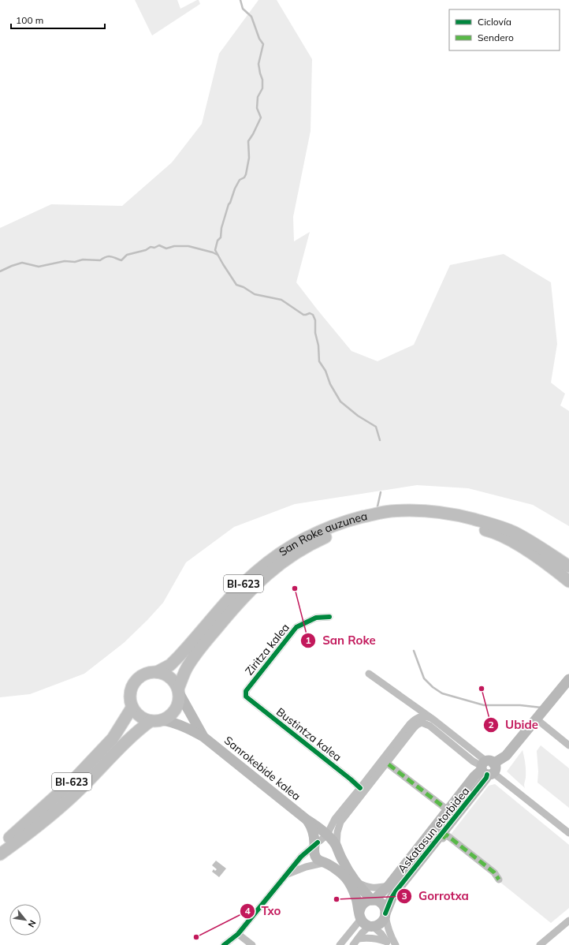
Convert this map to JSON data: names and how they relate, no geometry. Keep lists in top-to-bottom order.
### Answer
{
  "streets": {
    "main road": ["San Roke auzunea", "BI-623"],
    "street": [
      "Ziritza kalea",
      "Bustintza kalea",
      "Sanrokebide kalea",
      "Askatasun etorbidea"
    ]
  },
  "crossings": [
    ["San Roke auzunea", "BI-623"],
    ["Ziritza kalea", "Bustintza kalea"]
  ],
  "places": [
    "San Roke",
    "Ubide",
    "Gorrotxa",
    "Txo"
  ],
  "legend": ["Ciclovía", "Sendero"],
  "scale_bar": "100 m",
  "north": "bottom right"
}
